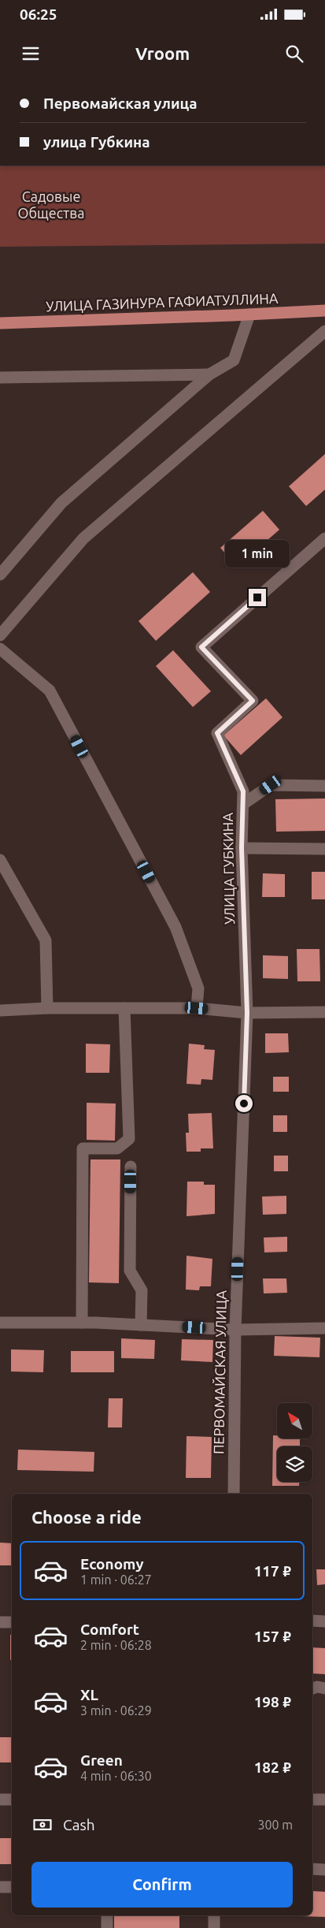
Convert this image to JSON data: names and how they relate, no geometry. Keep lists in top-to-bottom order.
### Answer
{
  "streets": {
    "main road": ["УЛИЦА ГАЗИНУРА ГАФИАТУЛЛИНА"],
    "street": ["УЛИЦА ГУБКИНА", "ПЕРВОМАЙСКАЯ УЛИЦА"]
  },
  "crossings": [
    ["УЛИЦА ГУБКИНА", "ПЕРВОМАЙСКАЯ УЛИЦА"]
  ],
  "parks": ["Садовые Общества"],
  "north": "top left",
  "page": {
    "status": "06:25",
    "header": "Vroom",
    "banner": ["Первомайская улица", "улица Губкина"],
    "bubble": "1 min",
    "heading": "Choose a ride",
    "list": [
      {
        "name": "Economy",
        "note": "1 min · 06:27",
        "value": "117 ₽"
      },
      {
        "name": "Comfort",
        "note": "2 min · 06:28",
        "value": "157 ₽"
      },
      {
        "name": "XL",
        "note": "3 min · 06:29",
        "value": "198 ₽"
      },
      {
        "name": "Green",
        "note": "4 min · 06:30",
        "value": "182 ₽"
      }
    ],
    "pay": ["Cash", "300 m"],
    "buttons": "Confirm"
  }
}
